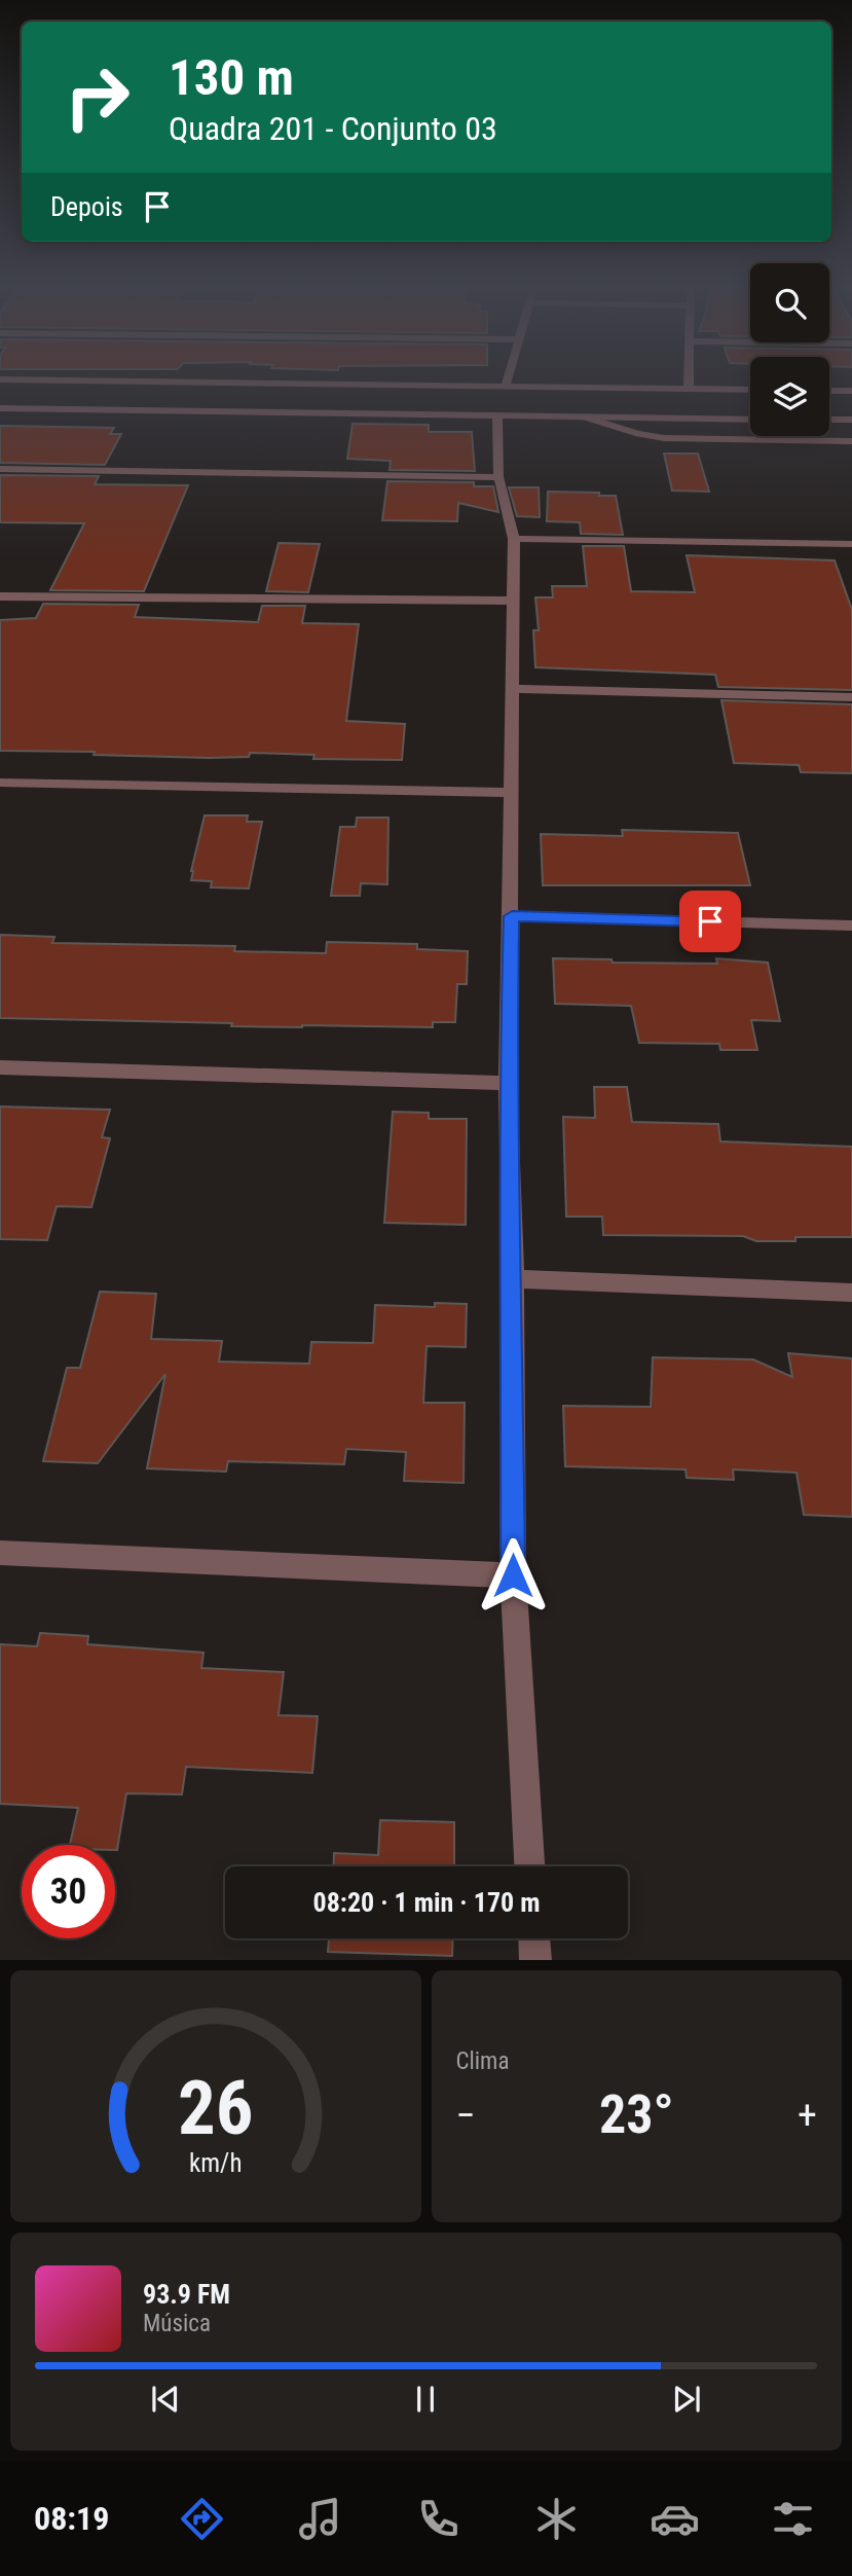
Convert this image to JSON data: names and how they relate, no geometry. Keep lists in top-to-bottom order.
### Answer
{
  "page": {
    "turn": ["130 m", "Quadra 201 - Conjunto 03"],
    "then": "Depois",
    "limit": "30",
    "trip": "08:20 · 1 min · 170 m",
    "tile": "Clima",
    "heat": ["−", "23°", "+"],
    "song": ["93.9 FM", "Música"],
    "tabs": "08:19",
    "gauge": ["26", "km/h"]
  }
}
